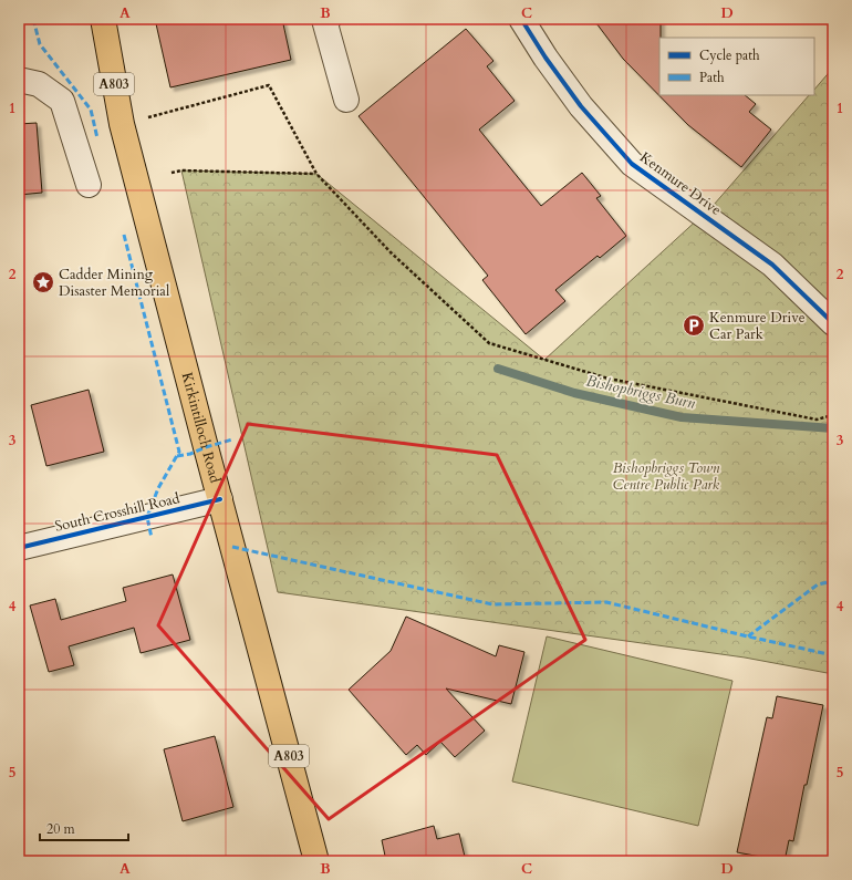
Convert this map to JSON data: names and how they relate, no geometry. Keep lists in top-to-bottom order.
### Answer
{
  "streets": {
    "main road": ["A803", "Kirkintilloch Road"],
    "street": ["Kenmure Drive", "South Crosshill Road"]
  },
  "crossings": [
    ["Kirkintilloch Road", "South Crosshill Road"]
  ],
  "water": ["Bishopbriggs Burn"],
  "parks": ["Bishopbriggs Town Centre Public Park"],
  "places": {
    "place": ["Cadder Mining Disaster Memorial"],
    "parking": ["Kenmure Drive Car Park"]
  },
  "legend": ["Cycle path", "Path"],
  "scale_bar": "20 m",
  "grid": {
    "columns": [
      "A",
      "B",
      "C",
      "D"
    ],
    "rows": [
      "1",
      "2",
      "3",
      "4",
      "5"
    ]
  }
}
